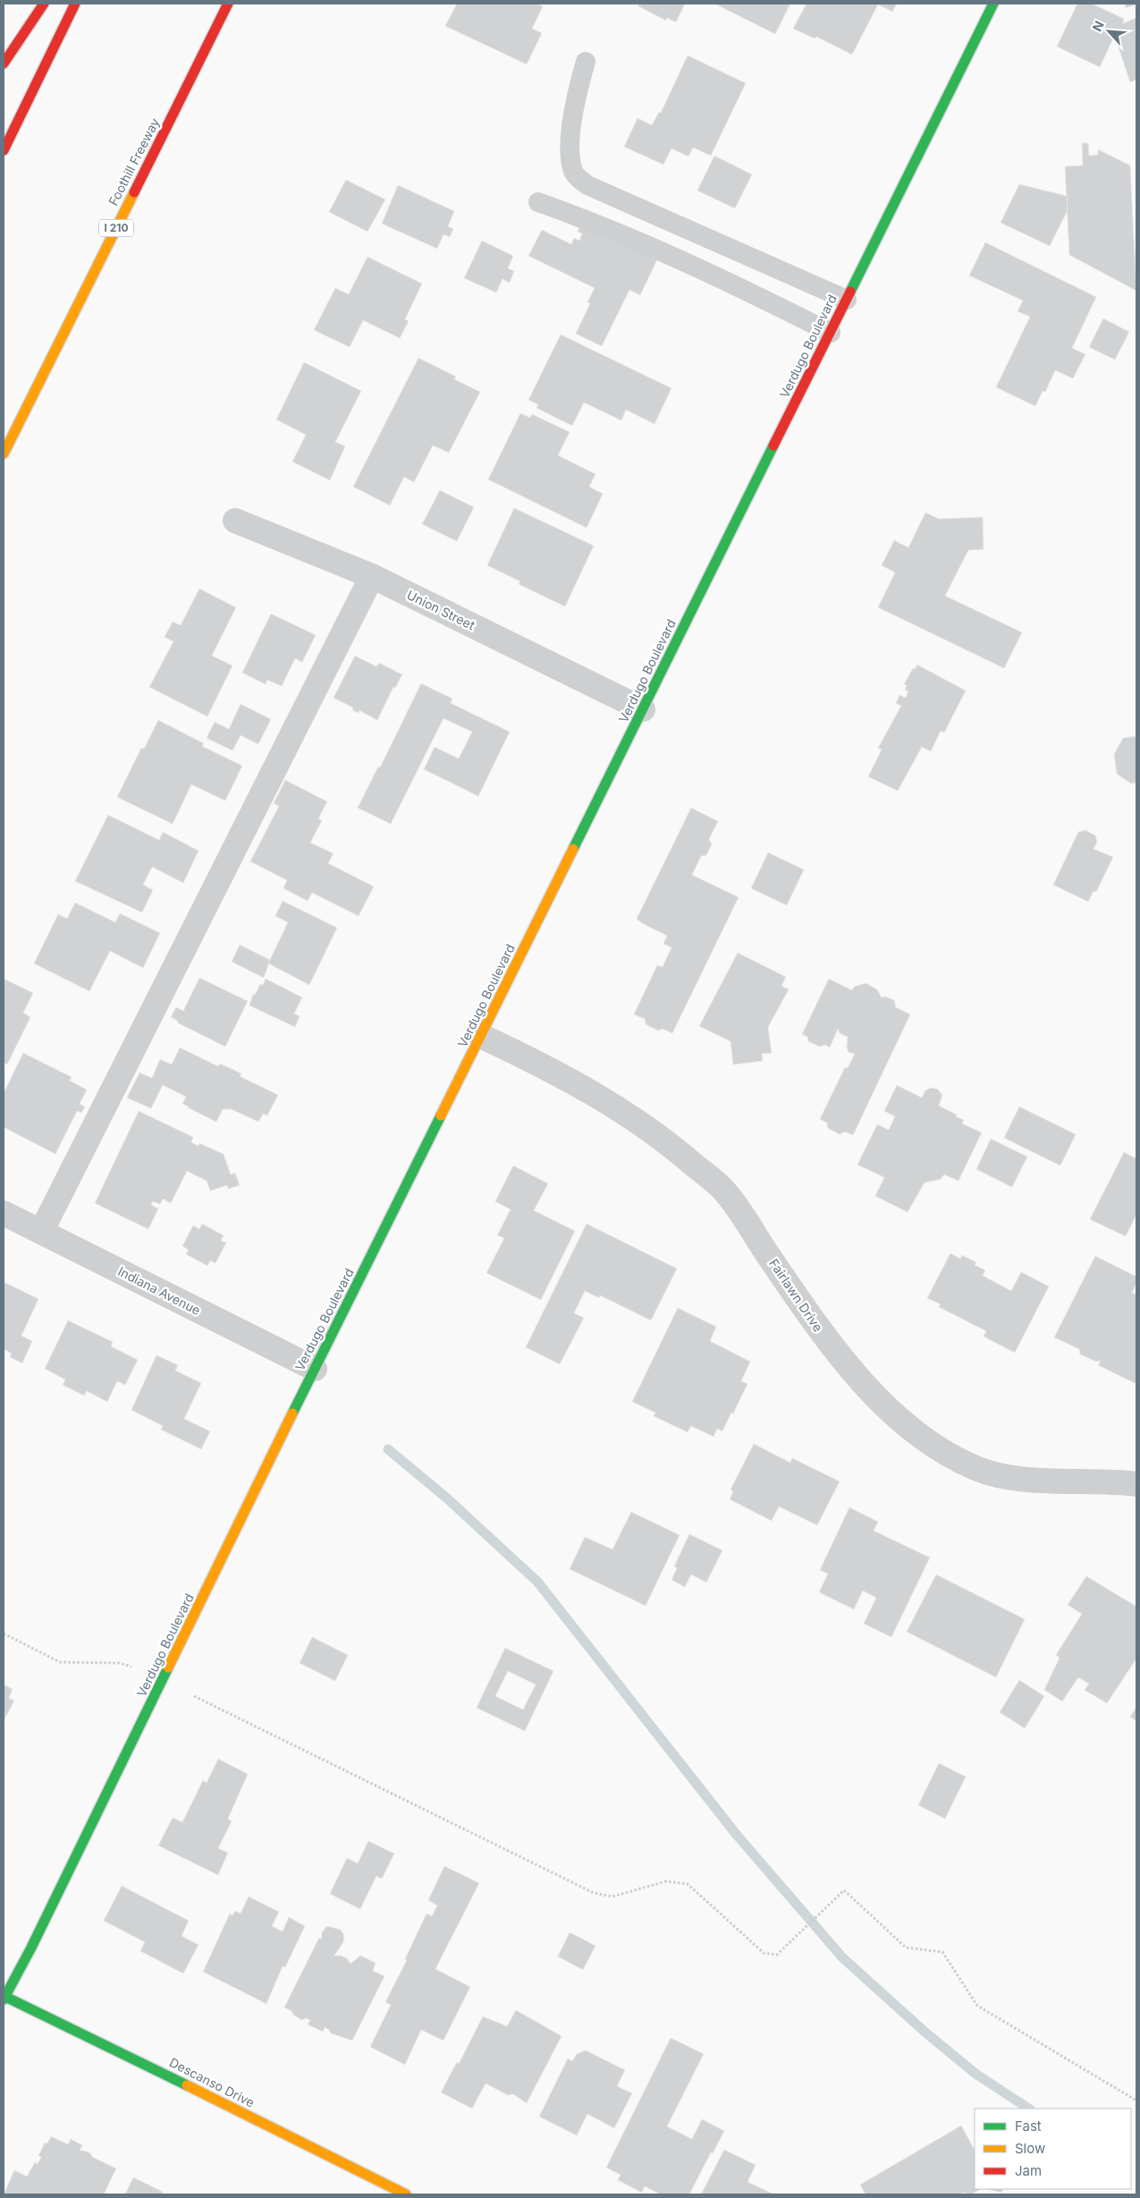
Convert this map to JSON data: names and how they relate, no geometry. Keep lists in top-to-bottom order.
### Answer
{
  "streets": {
    "main road": [
      "Foothill Freeway",
      "I 210",
      "Verdugo Boulevard",
      "Descanso Drive"
    ],
    "street": ["Union Street", "Indiana Avenue", "Fairlawn Drive"]
  },
  "crossings": [
    ["Verdugo Boulevard", "Union Street"],
    ["Verdugo Boulevard", "Indiana Avenue"],
    ["Verdugo Boulevard", "Fairlawn Drive"],
    ["Verdugo Boulevard", "Descanso Drive"]
  ],
  "legend": ["Fast", "Slow", "Jam"],
  "north": "top left"
}
